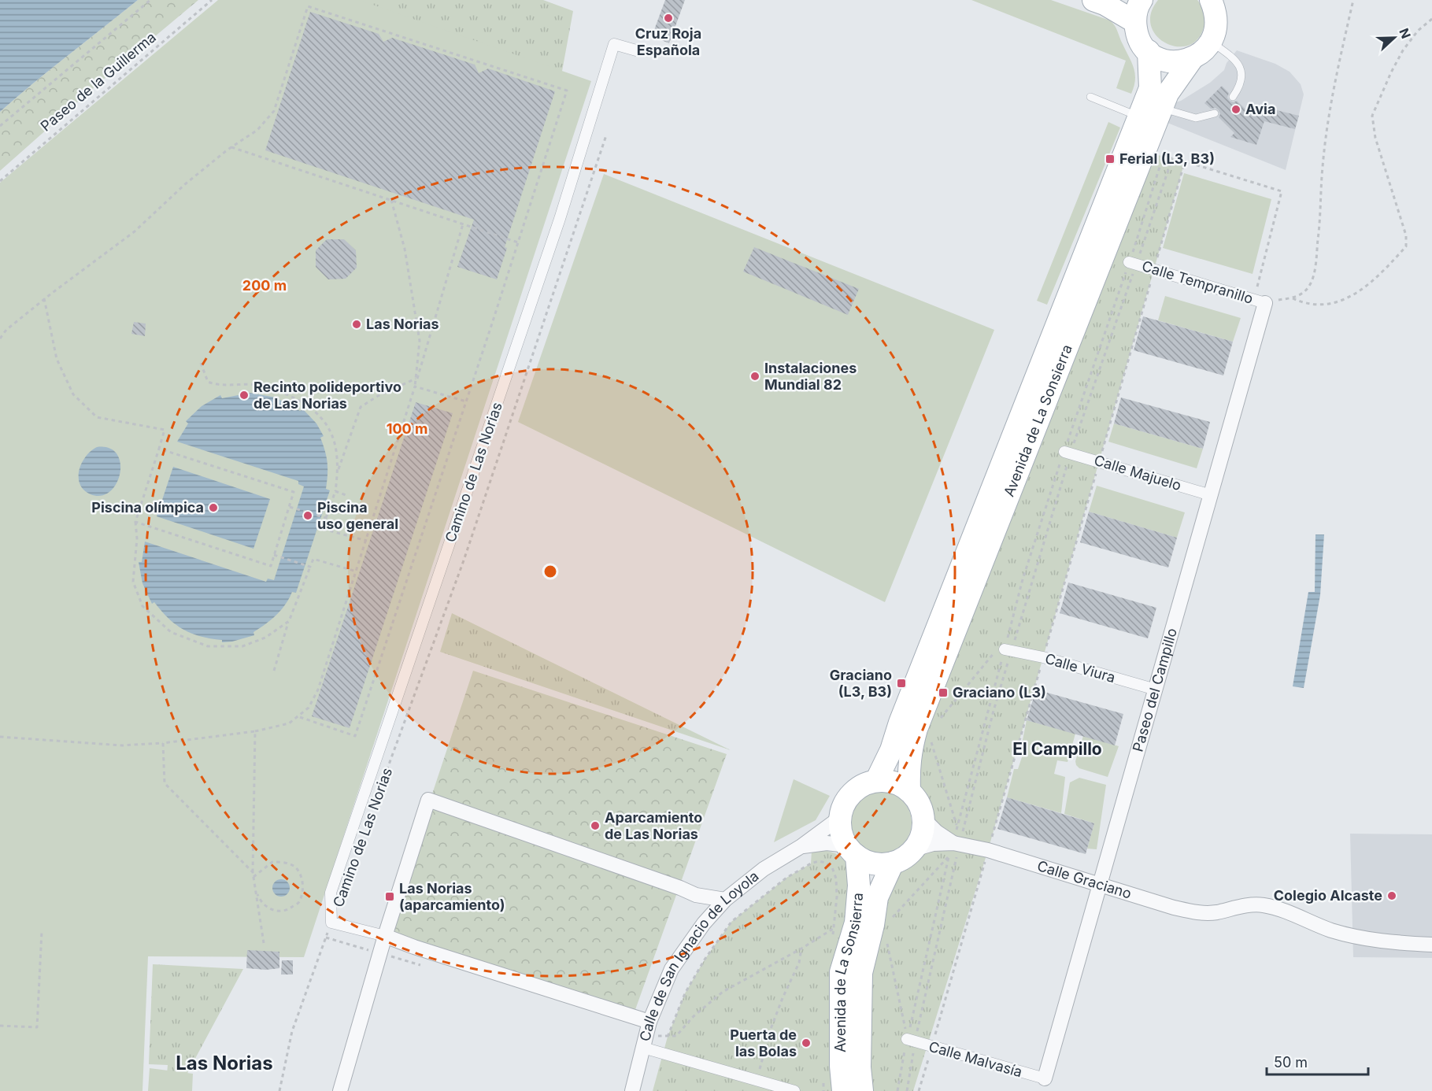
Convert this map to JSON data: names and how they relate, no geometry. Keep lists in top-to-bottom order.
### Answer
{
  "streets": {
    "main road": ["Avenida de La Sonsierra"],
    "street": [
      "Calle Tempranillo",
      "Camino de Las Norias",
      "Calle Majuelo",
      "Calle Viura",
      "Paseo del Campillo",
      "Calle Graciano",
      "Calle de San Ignacio de Loyola",
      "Calle Malvasía"
    ],
    "path": ["Paseo de la Guillerma"]
  },
  "crossings": [
    ["Calle Tempranillo", "Paseo del Campillo"],
    ["Avenida de La Sonsierra", "Calle Graciano"],
    ["Avenida de La Sonsierra", "Calle de San Ignacio de Loyola"],
    ["Calle Majuelo", "Paseo del Campillo"],
    ["Calle Viura", "Paseo del Campillo"],
    ["Paseo del Campillo", "Calle Graciano"],
    ["Paseo del Campillo", "Calle Malvasía"],
    ["Calle Graciano", "Calle de San Ignacio de Loyola"]
  ],
  "districts": ["El Campillo", "Las Norias"],
  "places": {
    "other": [
      "Cruz Roja Española",
      "Avia",
      "Las Norias",
      "Instalaciones Mundial 82",
      "Recinto polideportivo de Las Norias",
      "Piscina olímpica",
      "Piscina uso general",
      "Aparcamiento de Las Norias",
      "Colegio Alcaste",
      "Puerta de las Bolas"
    ],
    "transit": [
      "Ferial (L3, B3)",
      "Graciano (L3, B3)",
      "Graciano (L3)",
      "Las Norias (aparcamiento)"
    ]
  },
  "scale_bar": "50 m",
  "north": "right",
  "rings": ["200 m", "100 m"]
}
